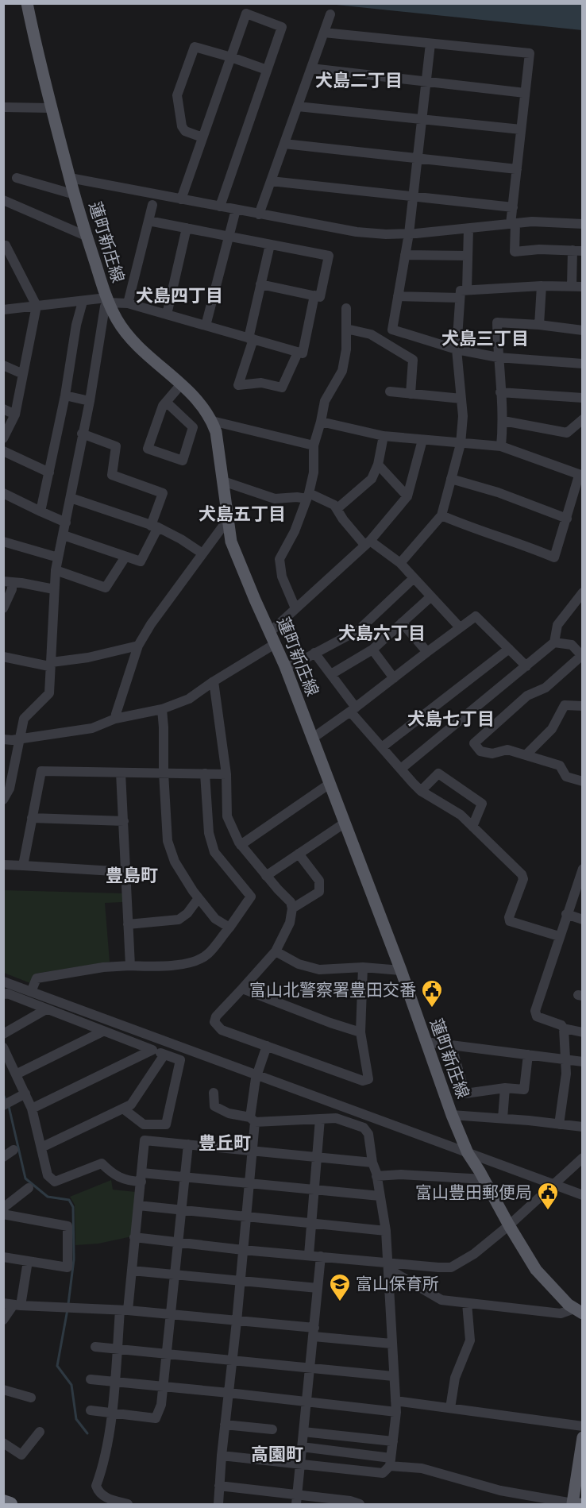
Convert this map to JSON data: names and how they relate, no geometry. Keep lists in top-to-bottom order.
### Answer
{
  "streets": {
    "main road": ["蓮町新庄線"]
  },
  "districts": [
    "犬島二丁目",
    "犬島四丁目",
    "犬島三丁目",
    "犬島五丁目",
    "犬島六丁目",
    "犬島七丁目",
    "豊島町",
    "豊丘町",
    "高園町"
  ],
  "places": {
    "public building": ["富山北警察署豊田交番", "富山豊田郵便局"],
    "school or university": ["富山保育所"]
  }
}
